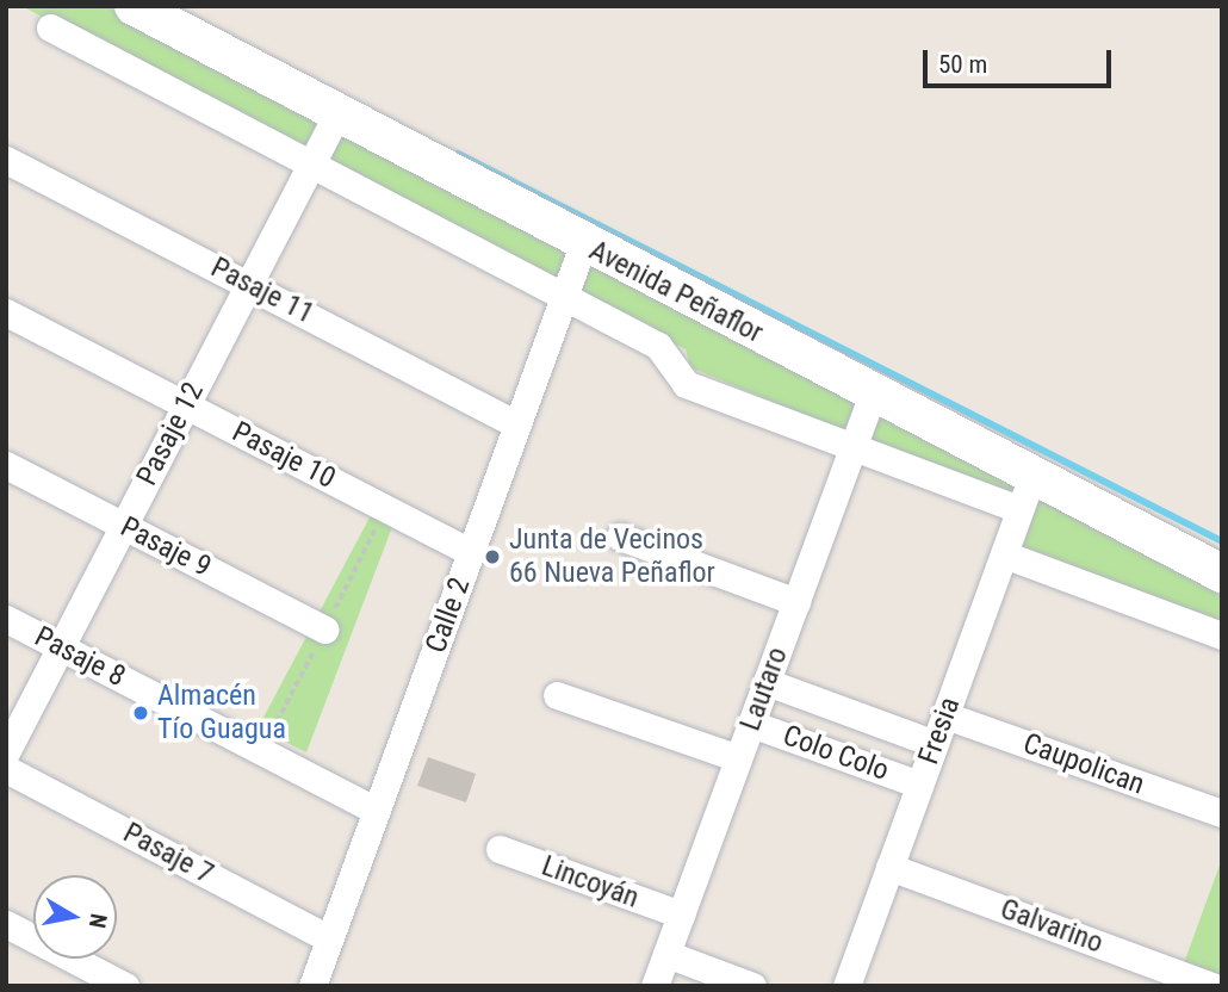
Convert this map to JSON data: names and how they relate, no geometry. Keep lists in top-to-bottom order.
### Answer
{
  "streets": {
    "main road": ["Avenida Peñaflor"],
    "street": [
      "Pasaje 11",
      "Pasaje 12",
      "Pasaje 10",
      "Pasaje 9",
      "Calle 2",
      "Pasaje 8",
      "Lautaro",
      "Fresia",
      "Colo Colo",
      "Caupolican",
      "Pasaje 7",
      "Lincoyán",
      "Galvarino"
    ]
  },
  "crossings": [
    ["Pasaje 11", "Pasaje 12"],
    ["Pasaje 11", "Calle 2"],
    ["Avenida Peñaflor", "Pasaje 12"],
    ["Avenida Peñaflor", "Calle 2"],
    ["Avenida Peñaflor", "Lautaro"],
    ["Avenida Peñaflor", "Fresia"],
    ["Pasaje 12", "Pasaje 10"],
    ["Pasaje 12", "Pasaje 9"],
    ["Pasaje 12", "Pasaje 8"],
    ["Pasaje 10", "Calle 2"],
    ["Calle 2", "Pasaje 8"],
    ["Calle 2", "Pasaje 7"],
    ["Lautaro", "Colo Colo"],
    ["Lautaro", "Lincoyán"],
    ["Fresia", "Colo Colo"],
    ["Fresia", "Caupolican"],
    ["Fresia", "Galvarino"]
  ],
  "places": ["Junta de Vecinos 66 Nueva Peñaflor", "Almacén Tío Guagua"],
  "scale_bar": "50 m",
  "north": "right"
}
